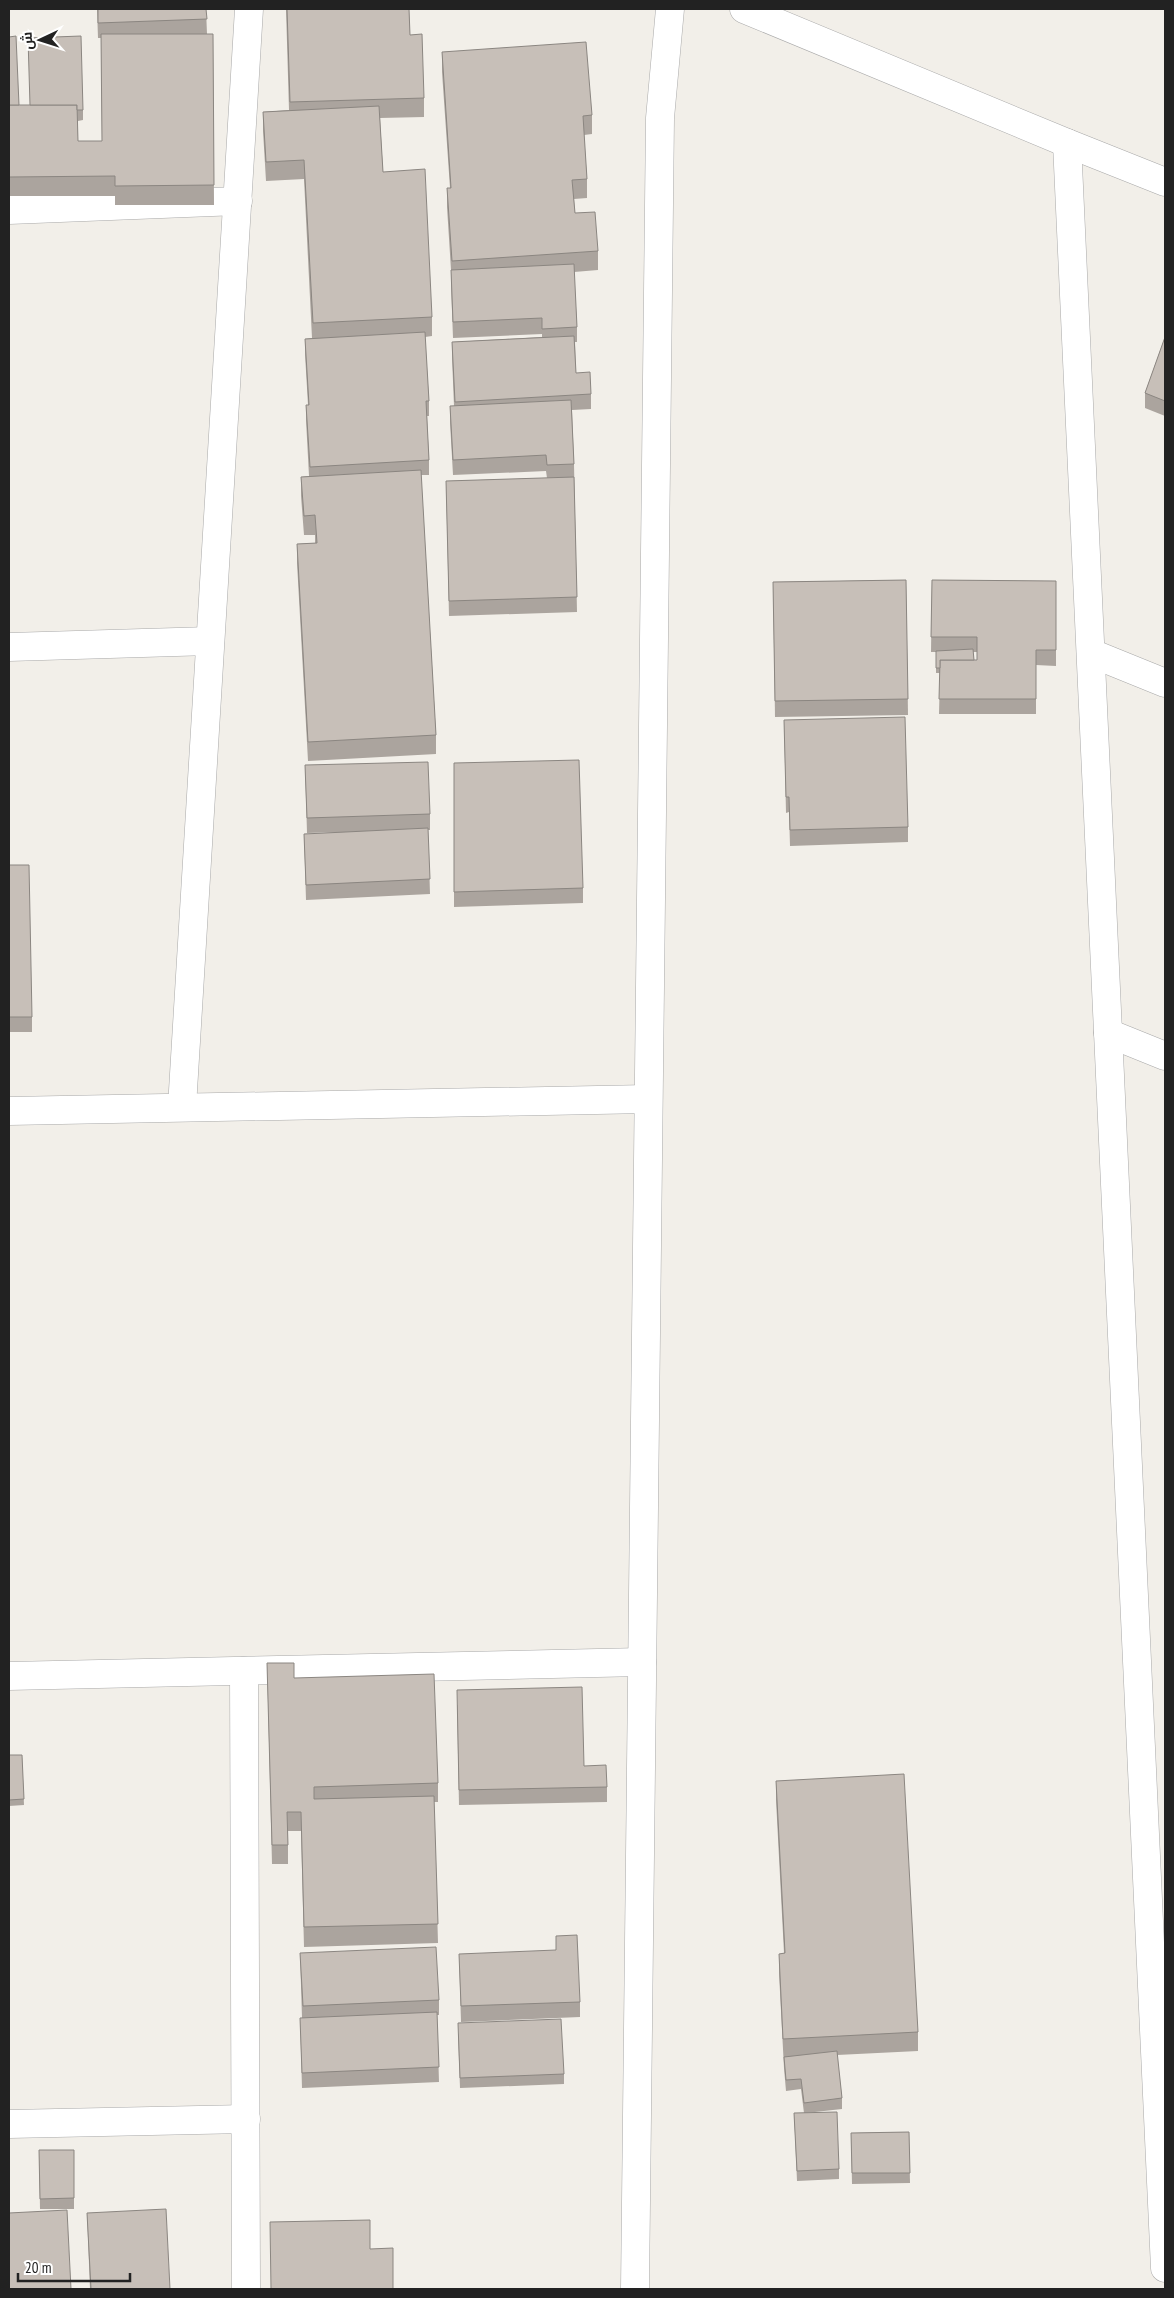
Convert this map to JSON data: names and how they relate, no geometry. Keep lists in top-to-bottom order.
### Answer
{
  "scale_bar": "20 m",
  "north": "left"
}
